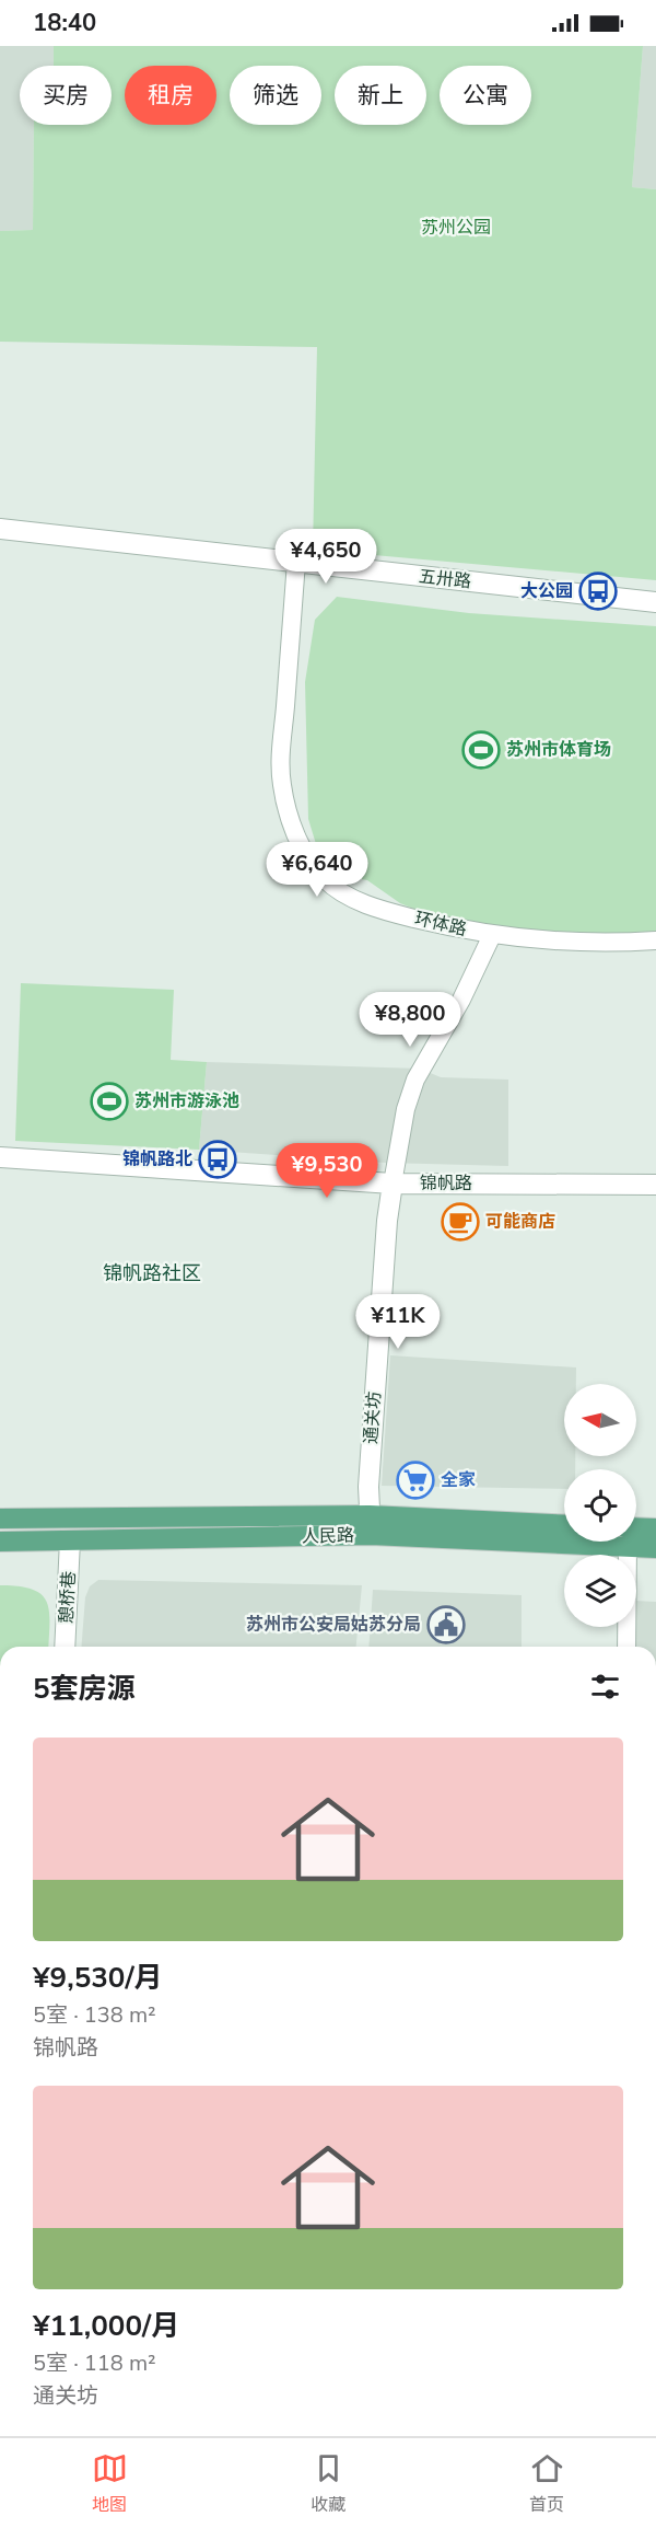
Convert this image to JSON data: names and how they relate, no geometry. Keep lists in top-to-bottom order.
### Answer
{
  "streets": {
    "main road": ["人民路"],
    "street": [
      "五卅路",
      "环体路",
      "锦帆路",
      "通关坊",
      "憩桥巷"
    ]
  },
  "crossings": [
    ["五卅路", "环体路"],
    ["锦帆路", "通关坊"],
    ["通关坊", "人民路"],
    ["人民路", "憩桥巷"]
  ],
  "districts": ["锦帆路社区"],
  "parks": ["苏州公园"],
  "places": {
    "bus stop": ["大公园", "锦帆路北"],
    "sports": ["苏州市体育场", "苏州市游泳池"],
    "cafe": ["可能商店"],
    "supermarket": ["全家"],
    "public building": ["苏州市公安局姑苏分局"]
  },
  "north": "left",
  "page": {
    "status": "18:40",
    "chip": [
      "买房",
      "租房",
      "筛选",
      "新上",
      "公寓"
    ],
    "price": [
      "¥4,650",
      "¥6,640",
      "¥8,800",
      "¥9,530",
      "¥11K"
    ],
    "heading": "5套房源",
    "list": [
      {
        "name": "¥9,530/月",
        "note": "5室 · 138 m² · 锦帆路"
      },
      {
        "name": "¥11,000/月",
        "note": "5室 · 118 m² · 通关坊"
      }
    ],
    "tabs": ["地图", "收藏", "首页"]
  }
}
